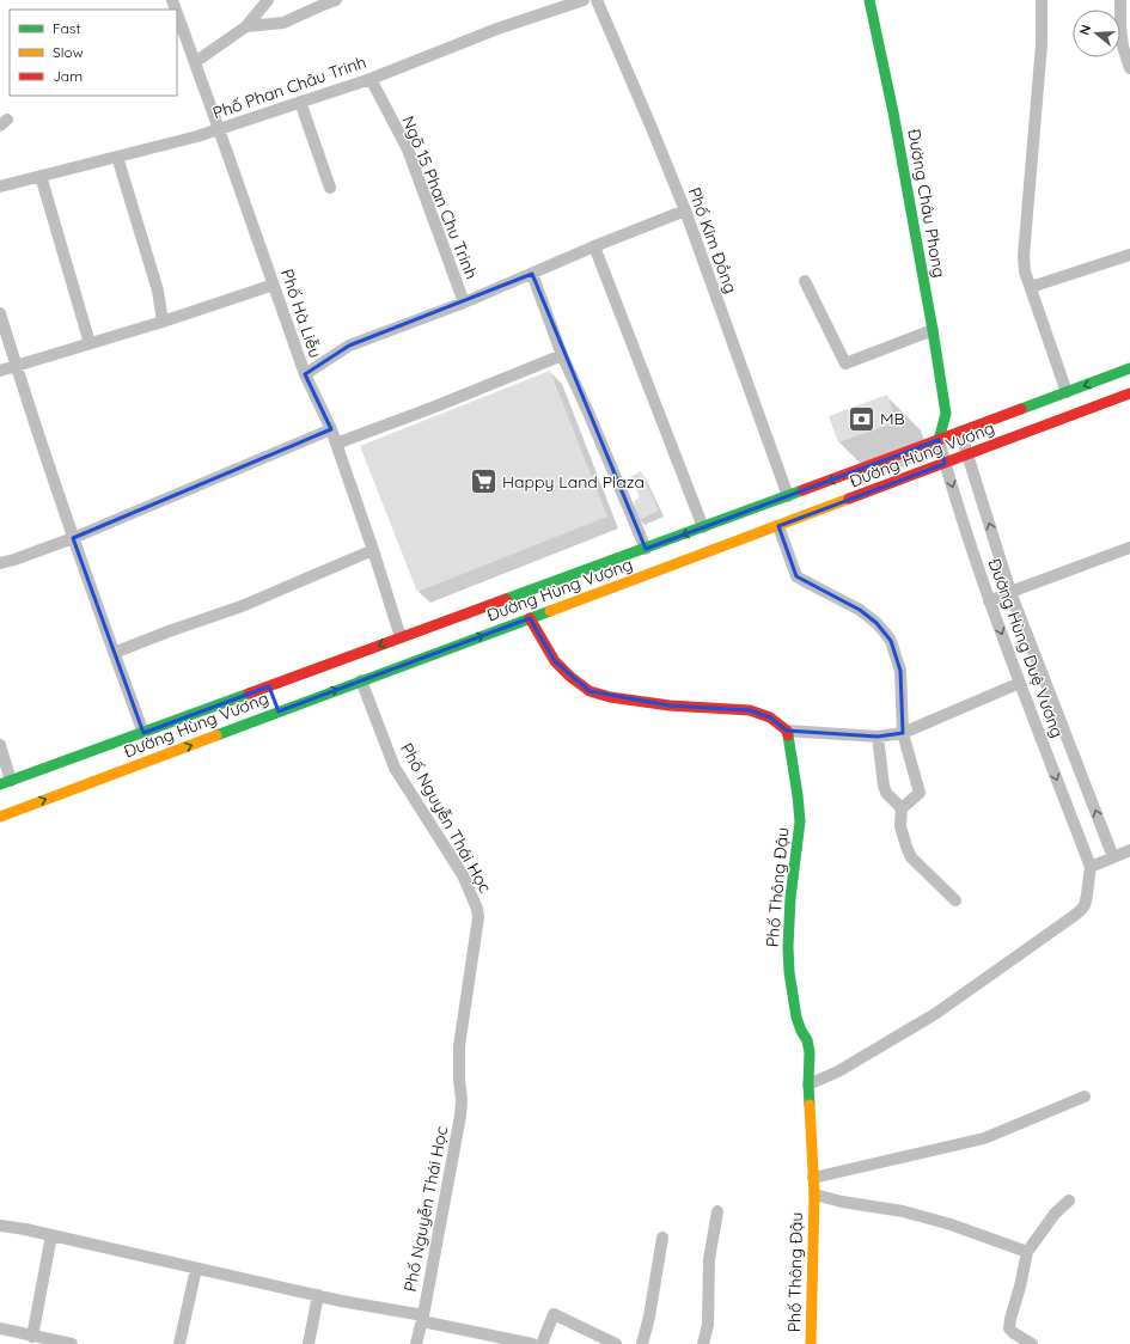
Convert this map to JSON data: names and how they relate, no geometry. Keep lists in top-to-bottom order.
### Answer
{
  "streets": {
    "main road": ["Đường Châu Phong", "Đường Hùng Vương", "Phố Thông Đậu"],
    "street": [
      "Phố Phan Châu Trinh",
      "Ngõ 15 Phan Chu Trinh",
      "Phố Kim Đồng",
      "Phố Hà Liễu",
      "Đường Hùng Duệ Vương",
      "Phố Nguyễn Thái Học"
    ]
  },
  "crossings": [
    ["Phố Phan Châu Trinh", "Ngõ 15 Phan Chu Trinh"],
    ["Phố Phan Châu Trinh", "Phố Hà Liễu"],
    ["Đường Châu Phong", "Đường Hùng Vương"],
    ["Đường Châu Phong", "Đường Hùng Duệ Vương"],
    ["Phố Kim Đồng", "Đường Hùng Vương"],
    ["Phố Hà Liễu", "Đường Hùng Vương"],
    ["Đường Hùng Vương", "Đường Hùng Duệ Vương"],
    ["Đường Hùng Vương", "Phố Nguyễn Thái Học"]
  ],
  "places": {
    "bank": ["MB"],
    "supermarket": ["Happy Land Plaza"]
  },
  "legend": ["Fast", "Slow", "Jam"],
  "north": "left"
}
